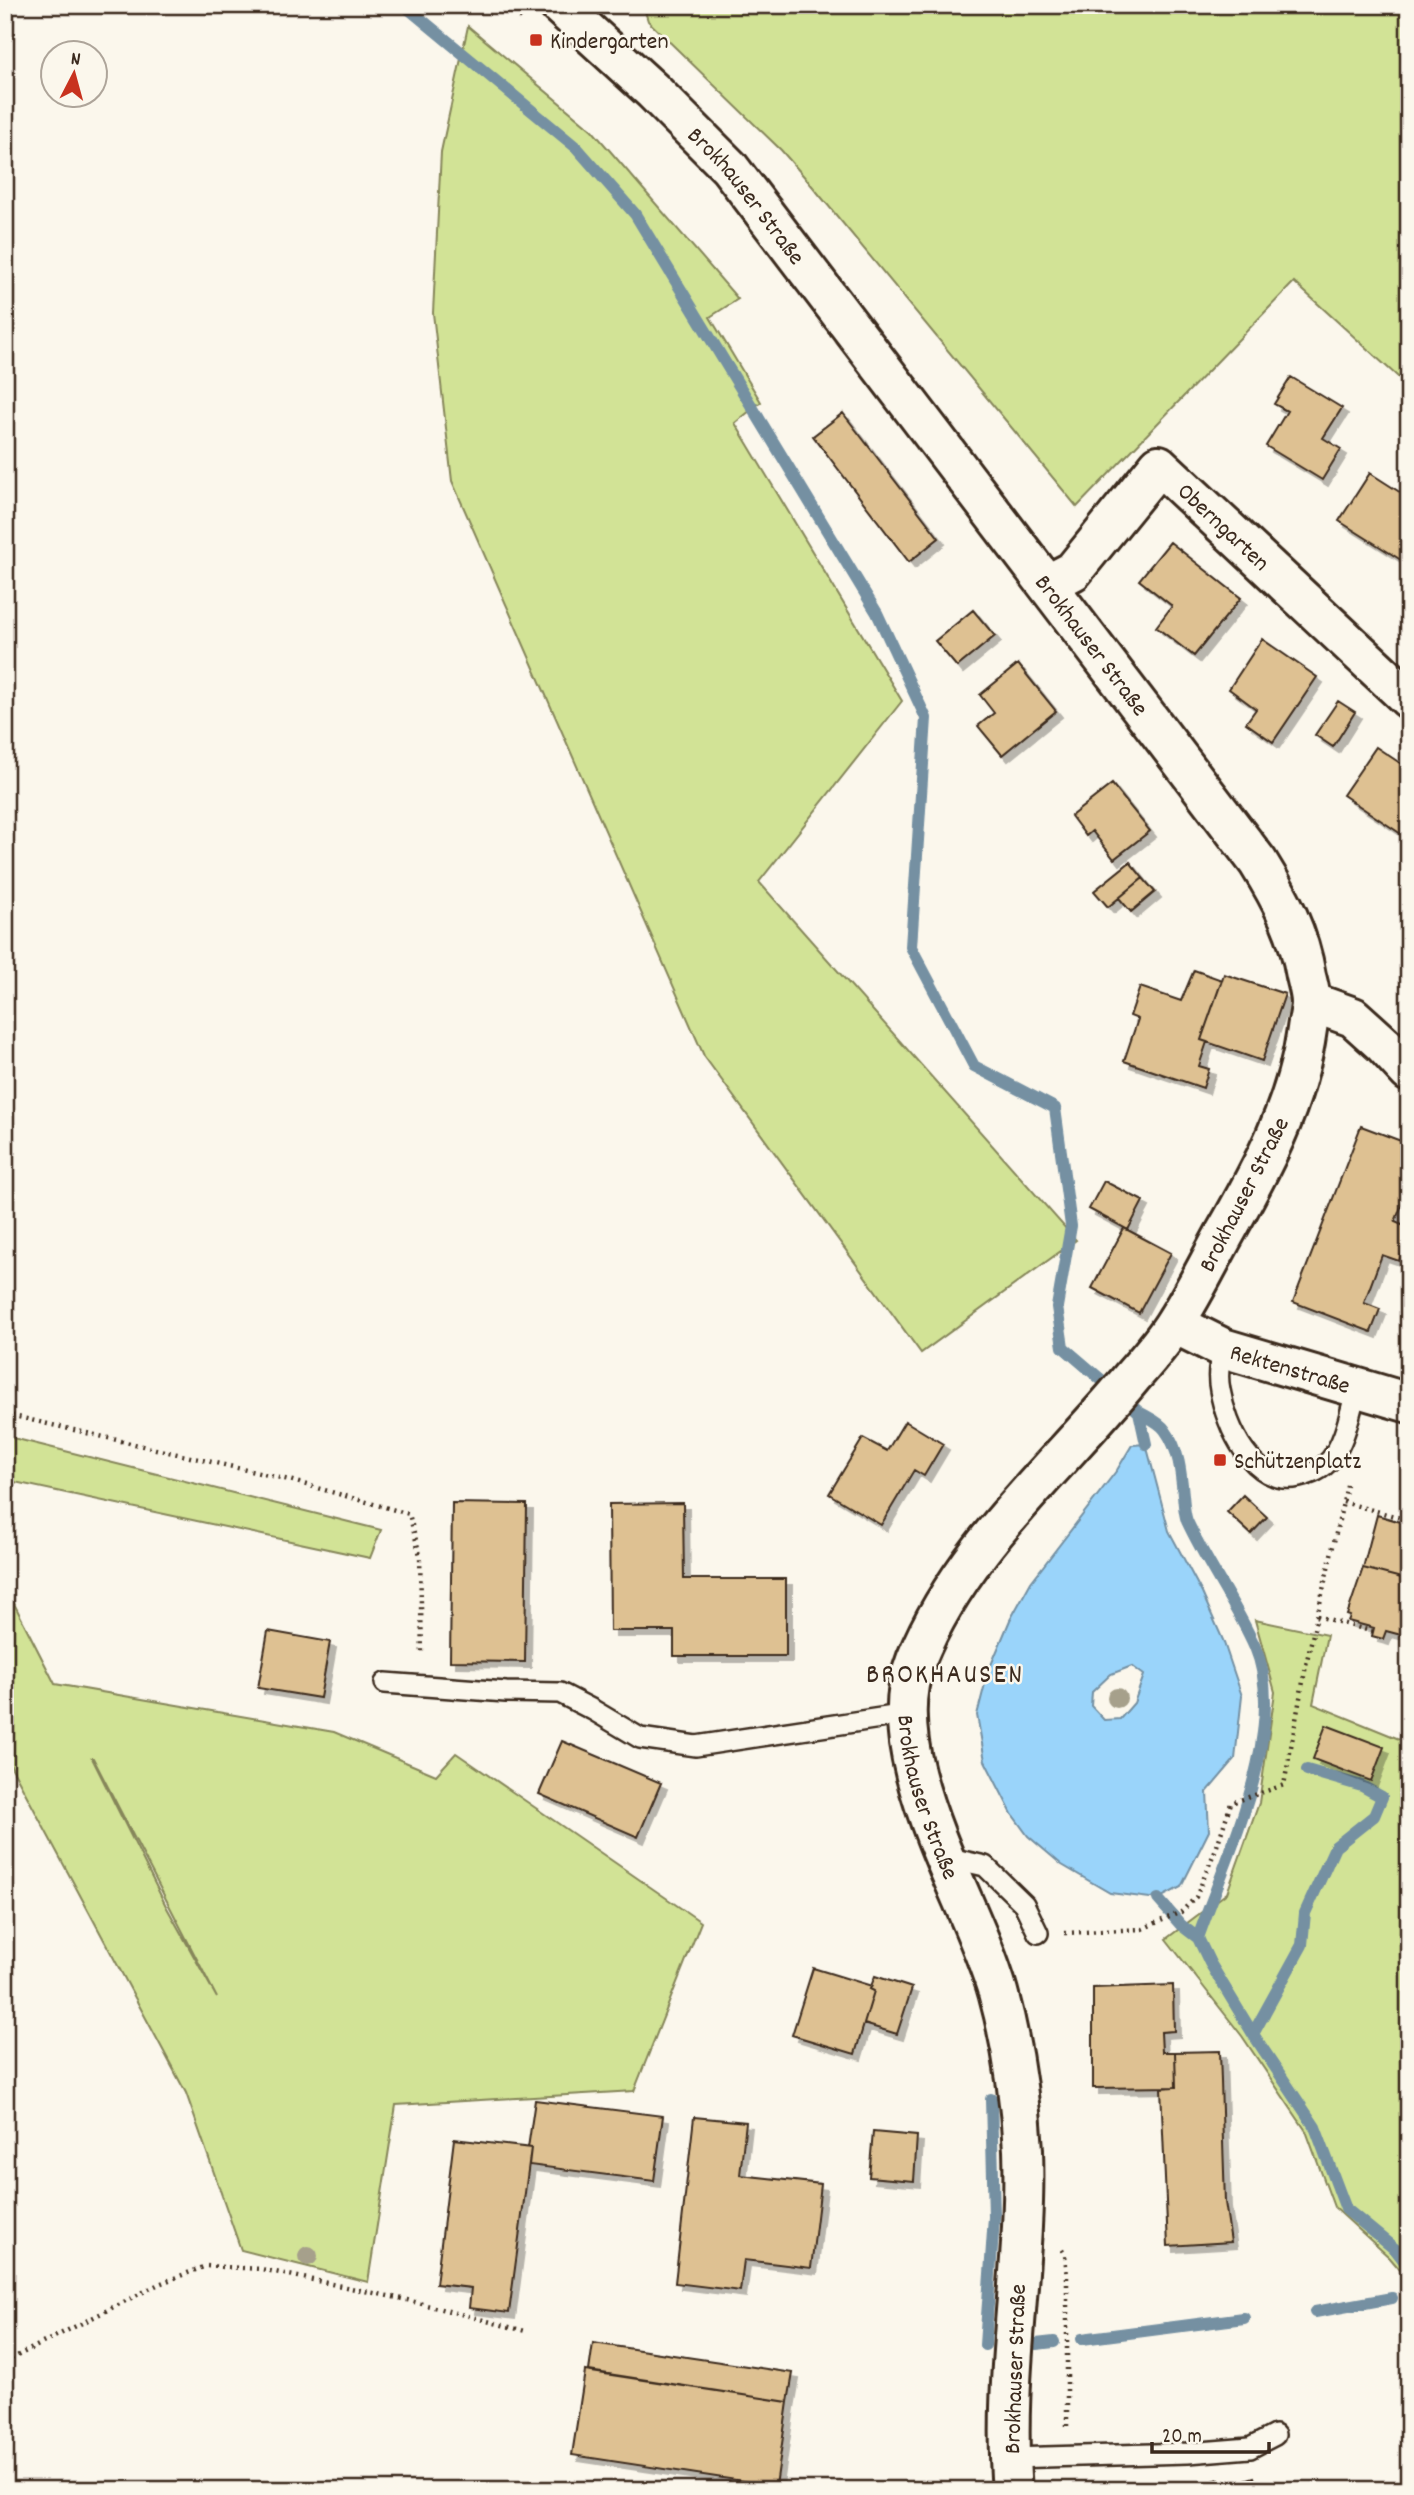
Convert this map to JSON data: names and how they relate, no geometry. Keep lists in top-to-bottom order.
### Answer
{
  "streets": {
    "street": ["Brokhauser Straße", "Oberngarten", "Rektenstraße"]
  },
  "crossings": [
    ["Brokhauser Straße", "Oberngarten"],
    ["Brokhauser Straße", "Rektenstraße"]
  ],
  "districts": ["BROKHAUSEN"],
  "places": {
    "transit": ["Kindergarten", "Schützenplatz"]
  },
  "scale_bar": "20 m",
  "north": "top"
}
